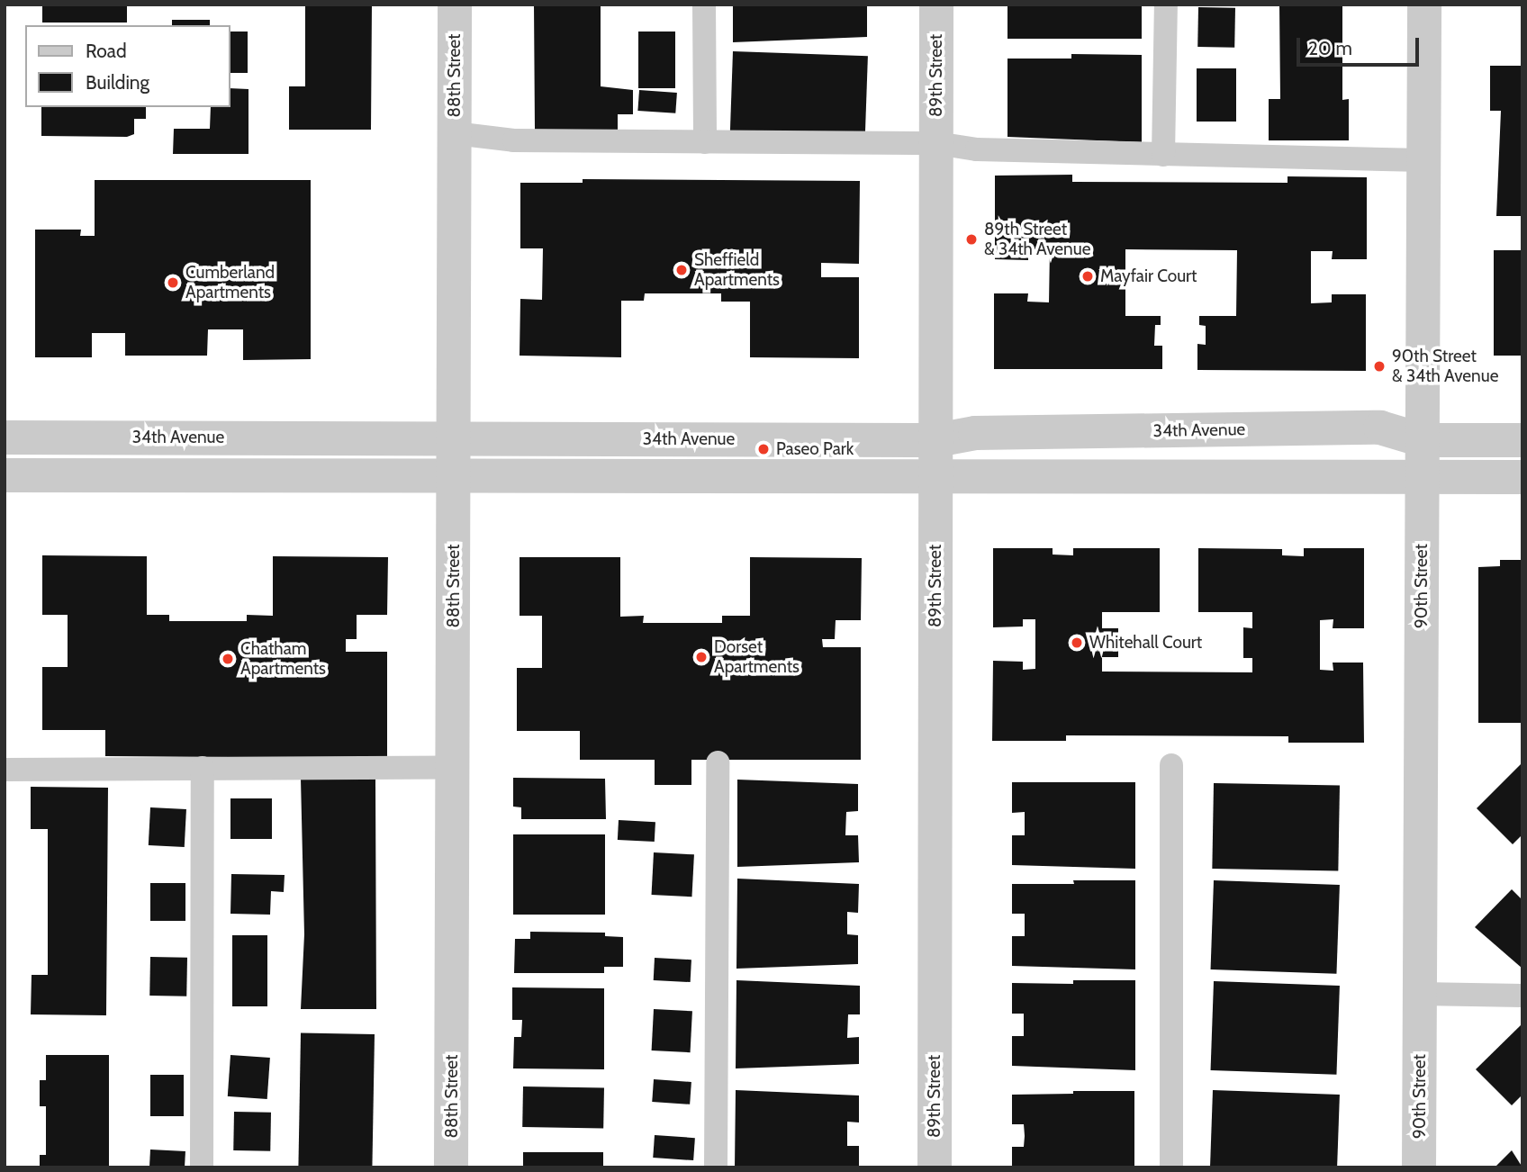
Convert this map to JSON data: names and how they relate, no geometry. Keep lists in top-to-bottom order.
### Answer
{
  "streets": {
    "street": [
      "88th Street",
      "89th Street",
      "34th Avenue",
      "90th Street"
    ]
  },
  "crossings": [
    ["88th Street", "34th Avenue"],
    ["89th Street", "34th Avenue"],
    ["34th Avenue", "90th Street"]
  ],
  "places": [
    "89th Street & 34th Avenue",
    "Sheffield Apartments",
    "Mayfair Court",
    "Cumberland Apartments",
    "90th Street & 34th Avenue",
    "Paseo Park",
    "Whitehall Court",
    "Dorset Apartments",
    "Chatham Apartments"
  ],
  "legend": ["Road", "Building"],
  "scale_bar": "20 m"
}
